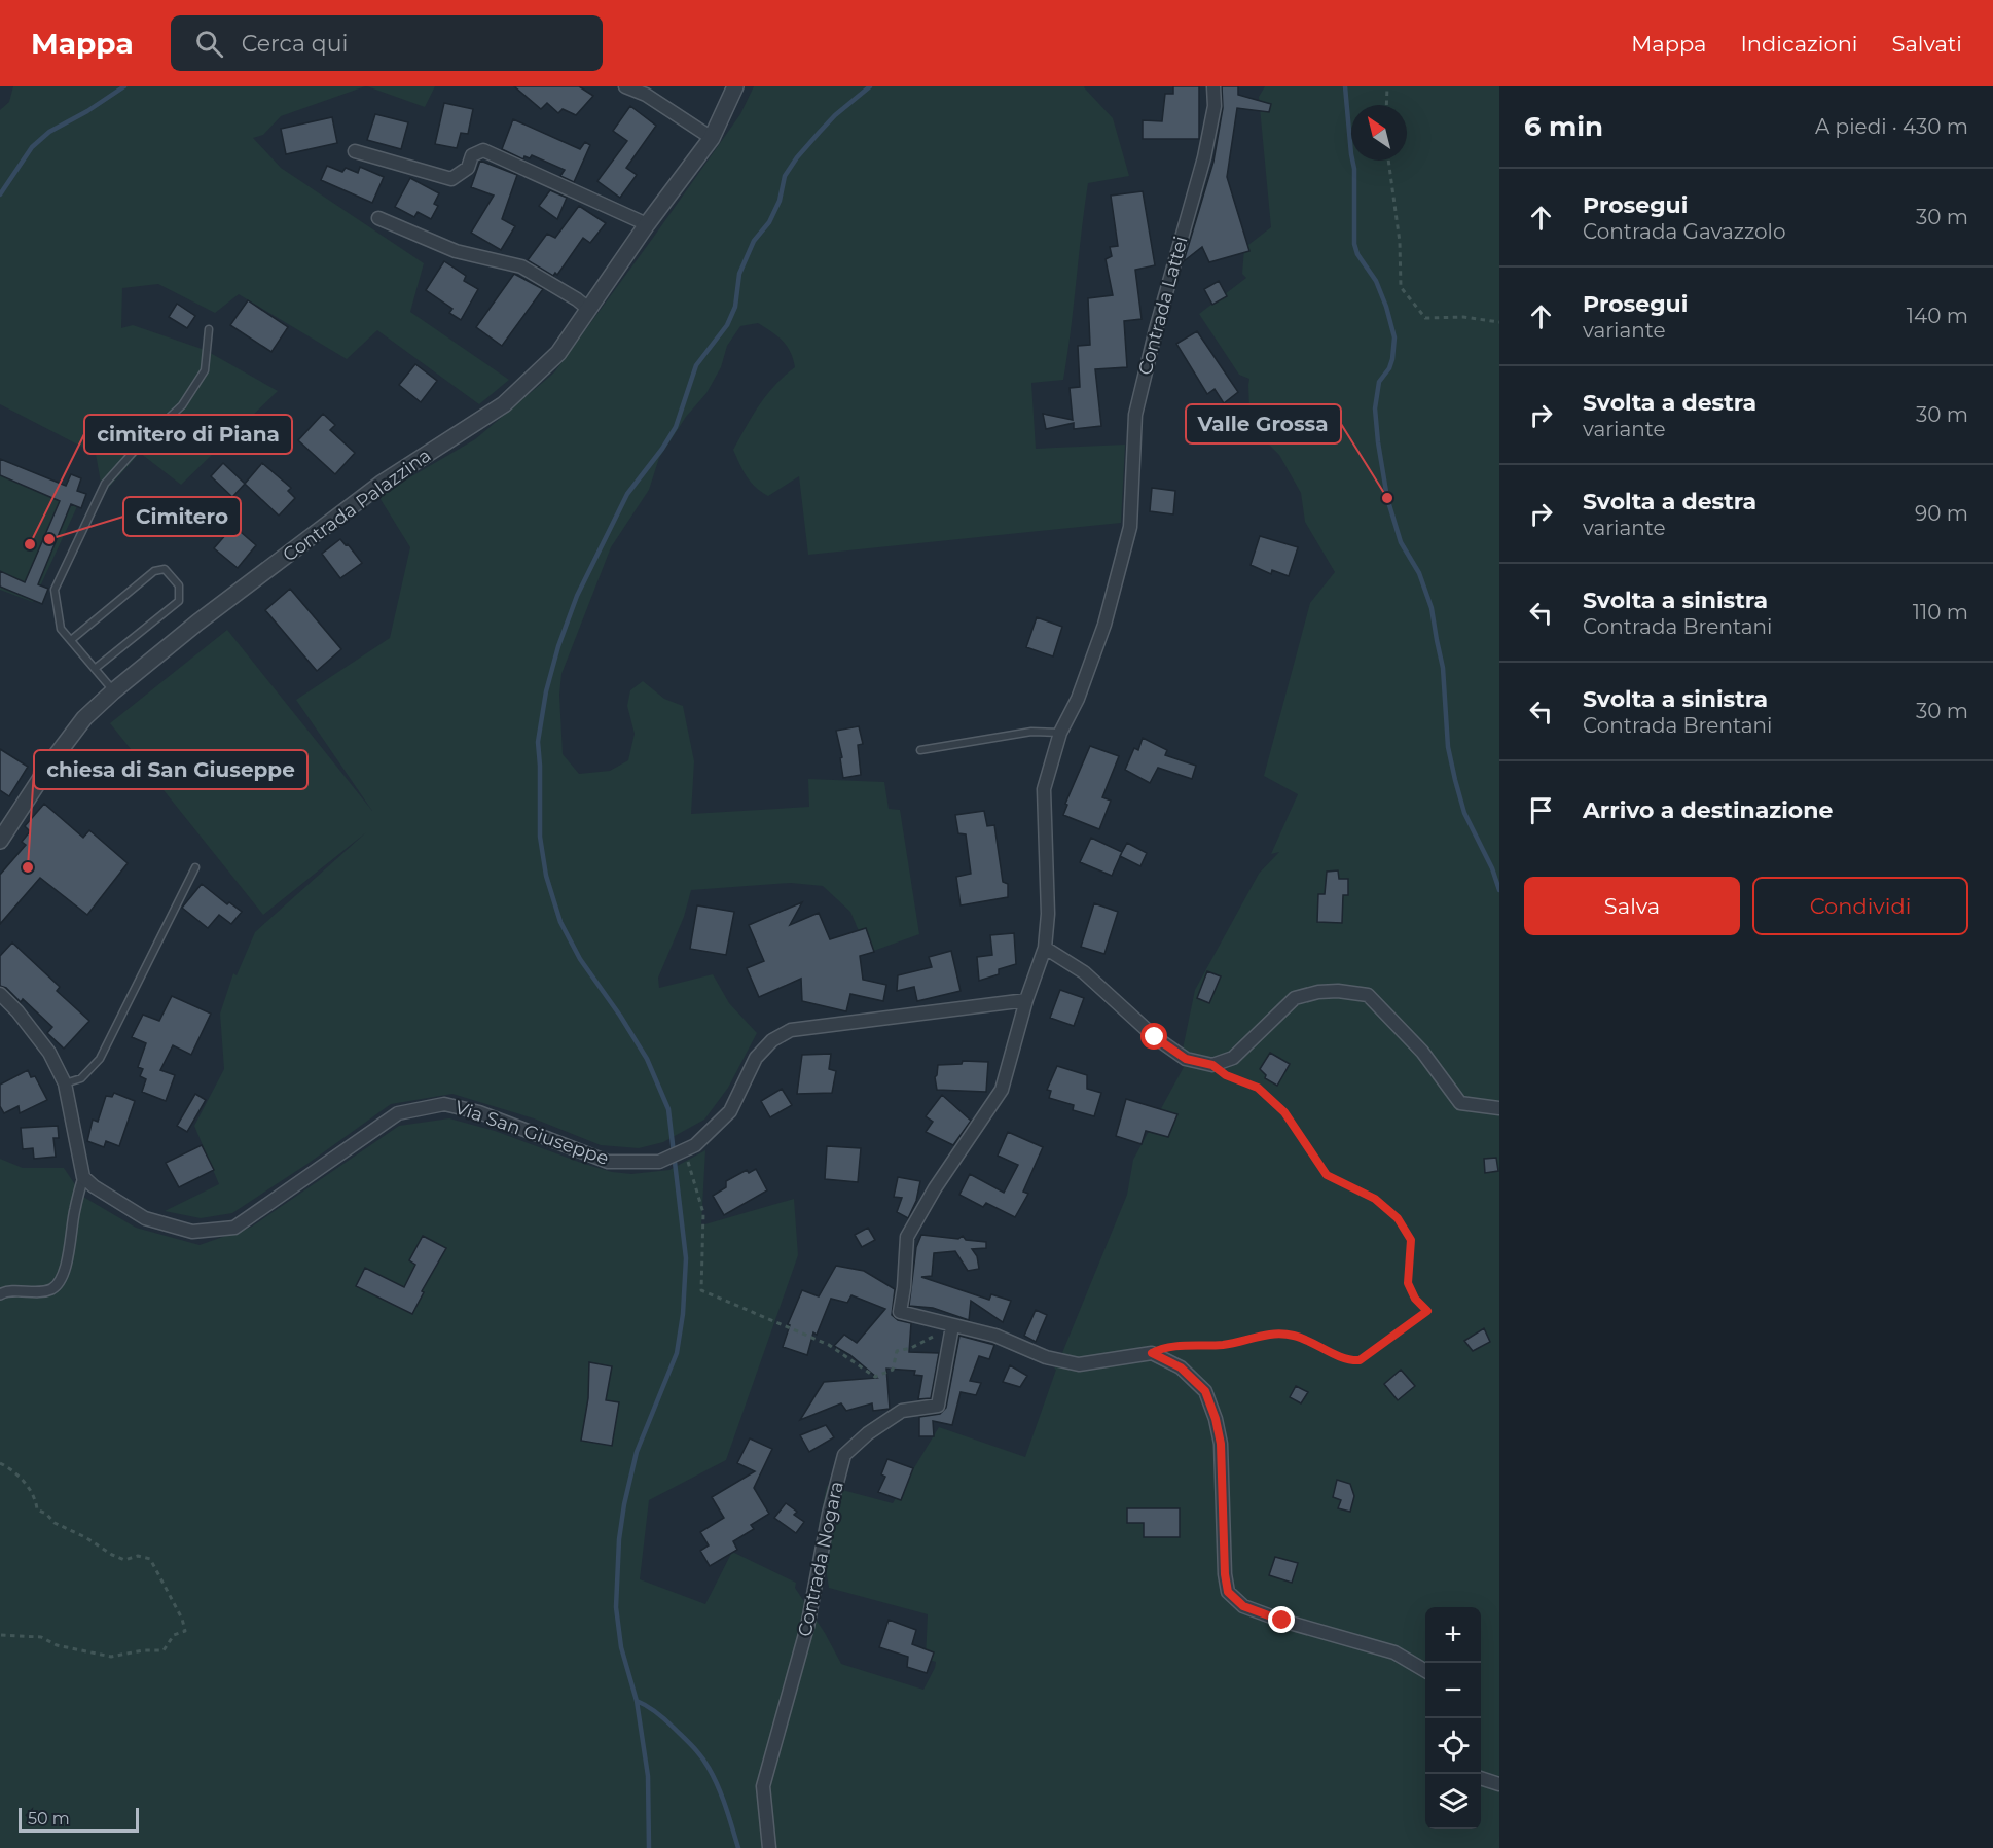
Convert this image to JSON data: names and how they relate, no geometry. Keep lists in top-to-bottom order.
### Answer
{
  "streets": {
    "street": [
      "Contrada Lattei",
      "Contrada Palazzina",
      "Via San Giuseppe",
      "Contrada Nogara"
    ]
  },
  "crossings": [
    ["Contrada Lattei", "Via San Giuseppe"],
    ["Contrada Lattei", "Contrada Nogara"]
  ],
  "places": [
    "Valle Grossa",
    "Cimitero",
    "cimitero di Piana",
    "chiesa di San Giuseppe"
  ],
  "scale_bar": "50 m",
  "north": "top left",
  "page": {
    "header": "Mappa",
    "search": "Cerca qui",
    "nav": ["Mappa", "Indicazioni", "Salvati"],
    "heading": ["6 min", "A piedi · 430 m"],
    "list": [
      ["Prosegui", "Contrada Gavazzolo", "30 m"],
      ["Prosegui", "variante", "140 m"],
      ["Svolta a destra", "variante", "30 m"],
      ["Svolta a destra", "variante", "90 m"],
      ["Svolta a sinistra", "Contrada Brentani", "110 m"],
      ["Svolta a sinistra", "Contrada Brentani", "30 m"],
      "Arrivo a destinazione"
    ],
    "buttons": ["Salva", "Condividi"],
    "map_buttons": ["+", "−"],
    "scale": "50 m"
  }
}
